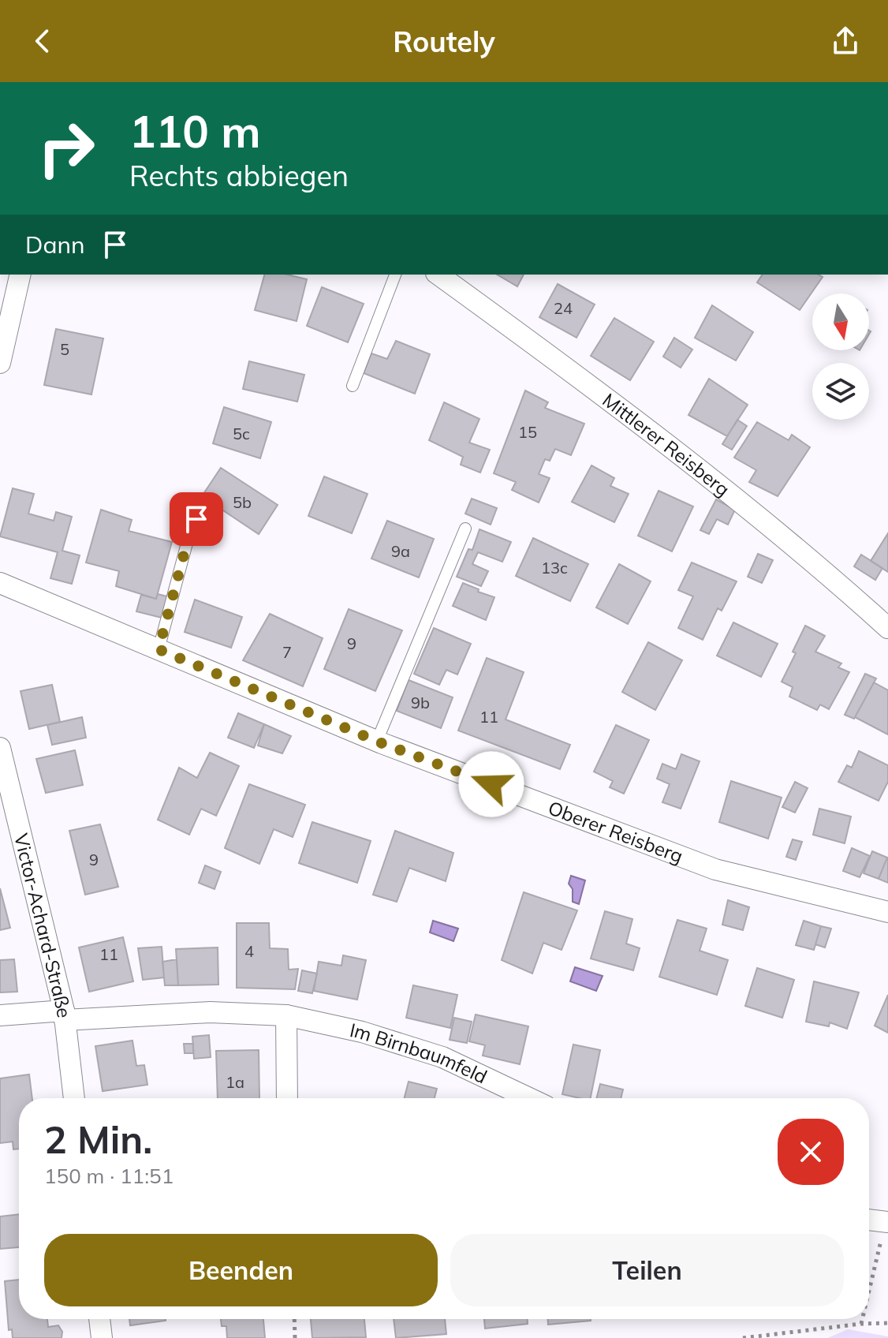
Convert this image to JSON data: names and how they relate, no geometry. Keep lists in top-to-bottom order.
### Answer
{
  "streets": {
    "street": [
      "Mittlerer Reisberg",
      "Oberer Reisberg",
      "Victor-Achard-Straße",
      "Im Birnbaumfeld"
    ]
  },
  "crossings": [
    ["Victor-Achard-Straße", "Im Birnbaumfeld"]
  ],
  "house_numbers": [
    "24",
    "5",
    "15",
    "5c",
    "5b",
    "9a",
    "13c",
    "9",
    "7",
    "9b",
    "11",
    "9",
    "4",
    "11",
    "1a"
  ],
  "north": "bottom",
  "page": {
    "header": "Routely",
    "turn": ["110 m", "Rechts abbiegen"],
    "then": "Dann",
    "heading": ["2 Min.", "150 m · 11:51"],
    "buttons": ["Beenden", "Teilen"]
  }
}
